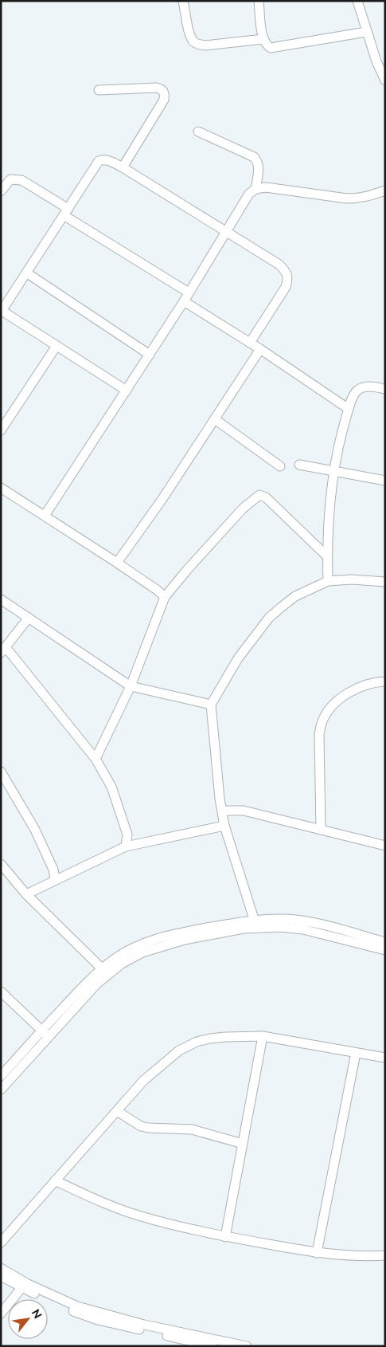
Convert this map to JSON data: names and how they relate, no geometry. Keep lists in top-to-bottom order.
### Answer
{
  "north": "top right"
}
